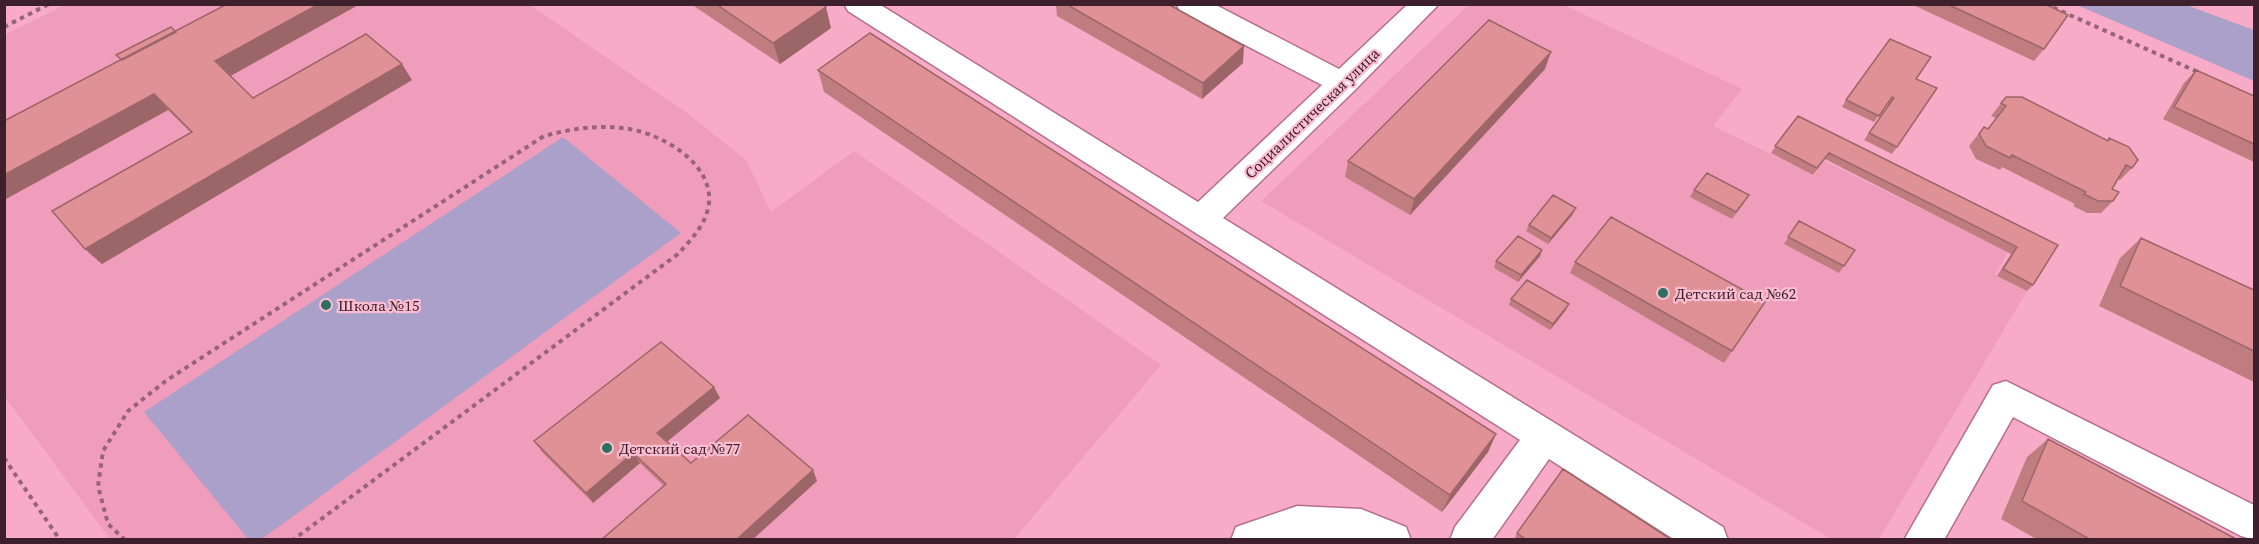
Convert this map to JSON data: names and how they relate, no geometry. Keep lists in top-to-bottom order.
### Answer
{
  "streets": {
    "street": ["Социалистическая улица"]
  },
  "places": ["Детский сад №62", "Школа №15", "Детский сад №77"]
}
